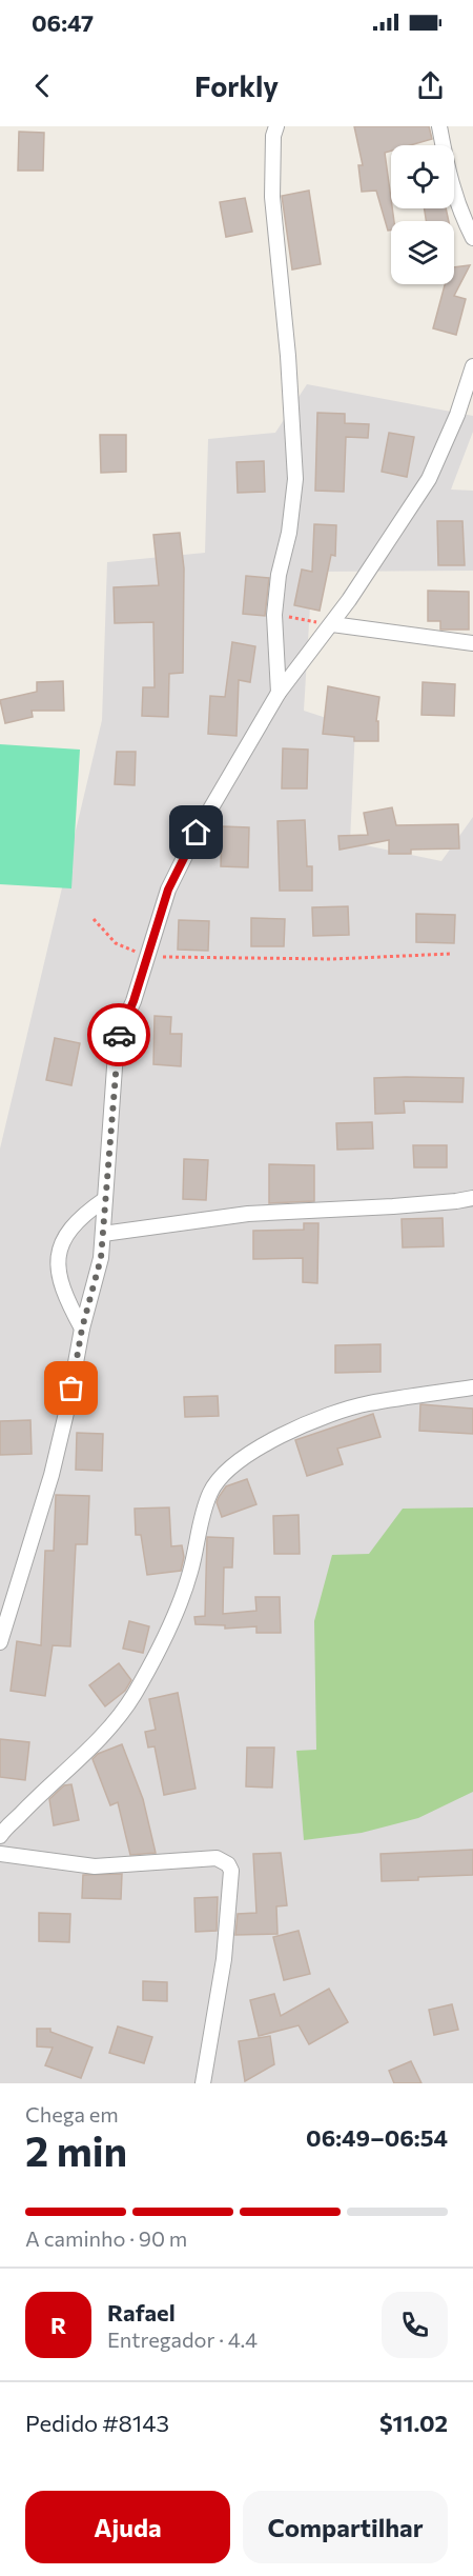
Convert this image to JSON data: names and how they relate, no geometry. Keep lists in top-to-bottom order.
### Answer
{
  "page": {
    "status": "06:47",
    "header": "Forkly",
    "heading": ["2 min", "Chega em", "06:49–06:54"],
    "panel": [
      "Rafael",
      "Entregador · 4.4",
      "Pedido #8143",
      "$11.02"
    ],
    "bar": "A caminho · 90 m",
    "round": "R",
    "buttons": ["Ajuda", "Compartilhar"]
  }
}
